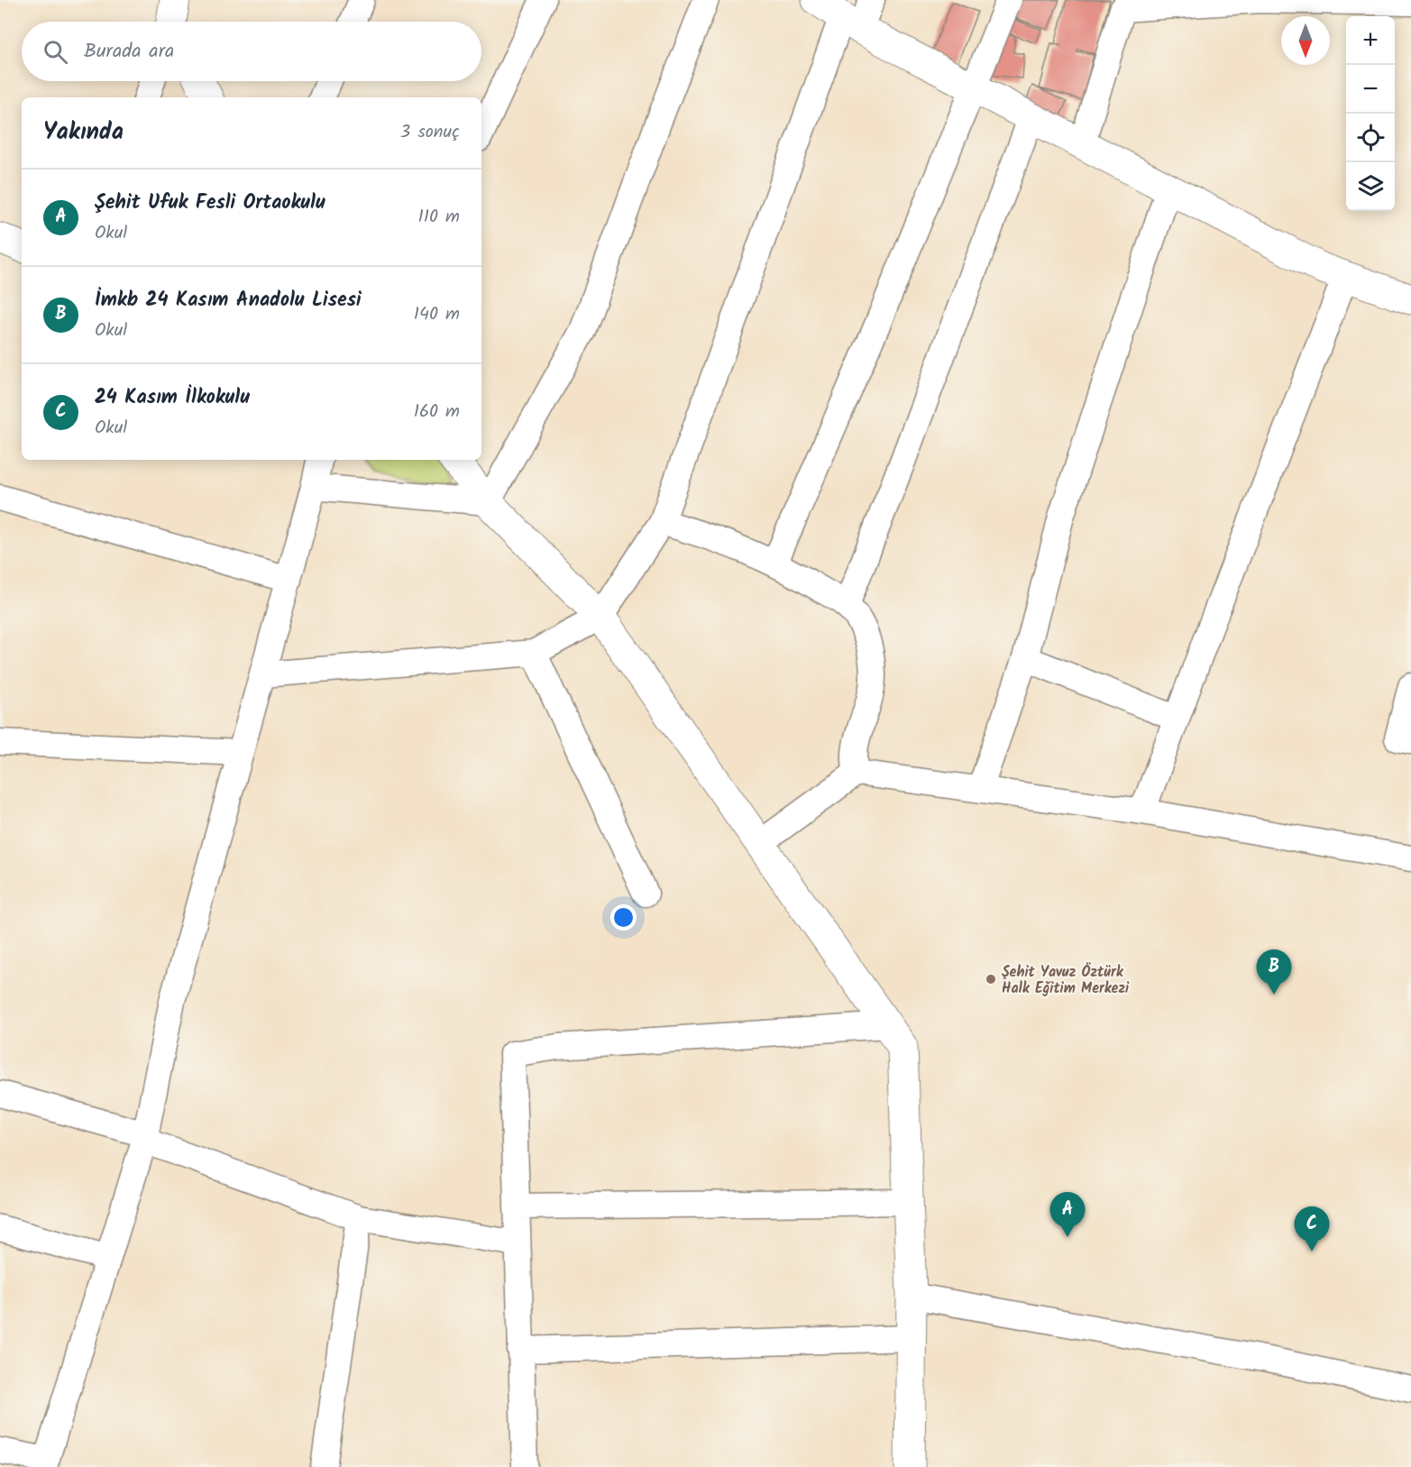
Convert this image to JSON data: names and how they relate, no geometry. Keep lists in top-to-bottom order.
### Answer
{
  "places": ["Şehit Yavuz Öztürk Halk Eğitim Merkezi"],
  "north": "bottom",
  "page": {
    "map_buttons": ["+", "−"],
    "search": "Burada ara",
    "heading": ["Yakında", "3 sonuç"],
    "list": [
      {
        "mark": "A",
        "name": "Şehit Ufuk Fesli Ortaokulu",
        "note": "Okul",
        "value": "110 m"
      },
      {
        "mark": "B",
        "name": "İmkb 24 Kasım Anadolu Lisesi",
        "note": "Okul",
        "value": "140 m"
      },
      {
        "mark": "C",
        "name": "24 Kasım İlkokulu",
        "note": "Okul",
        "value": "160 m"
      }
    ],
    "pins": ["B", "A", "C"]
  }
}
